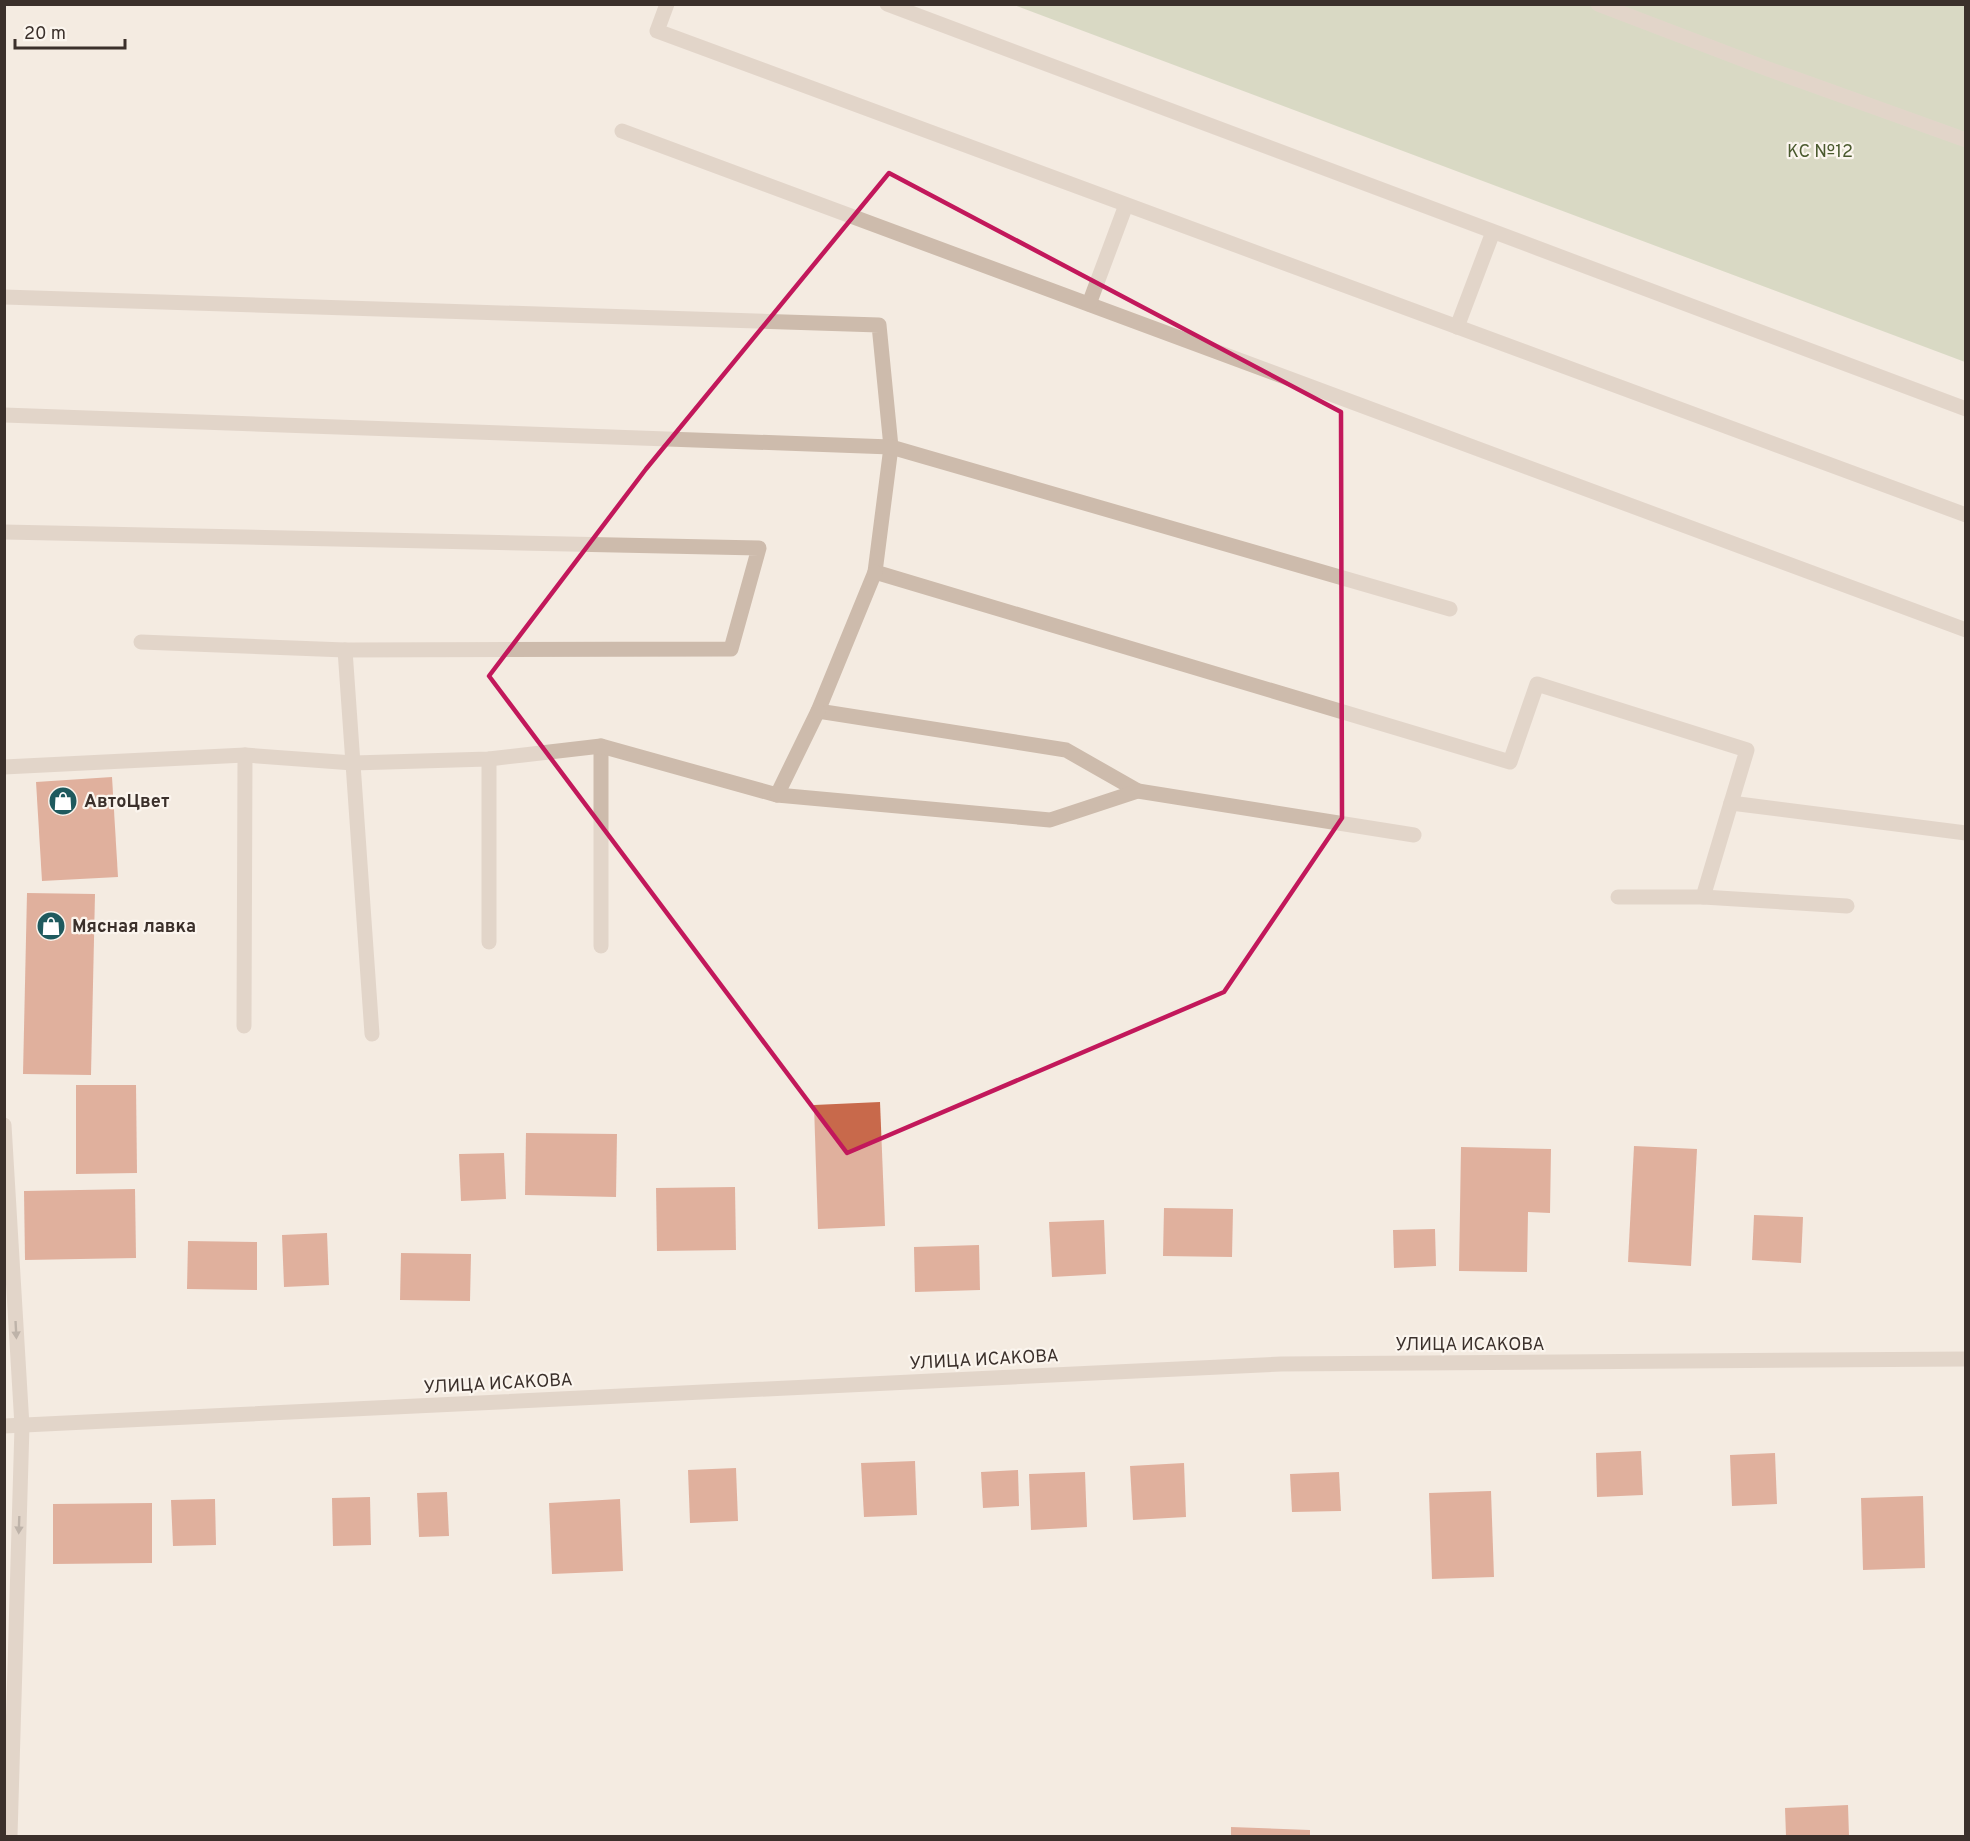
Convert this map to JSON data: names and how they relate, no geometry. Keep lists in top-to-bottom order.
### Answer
{
  "streets": {
    "street": ["УЛИЦА ИСАКОВА"]
  },
  "parks": ["КС №12"],
  "places": {
    "shop": ["АвтоЦвет", "Мясная лавка"]
  },
  "scale_bar": "20 m"
}
